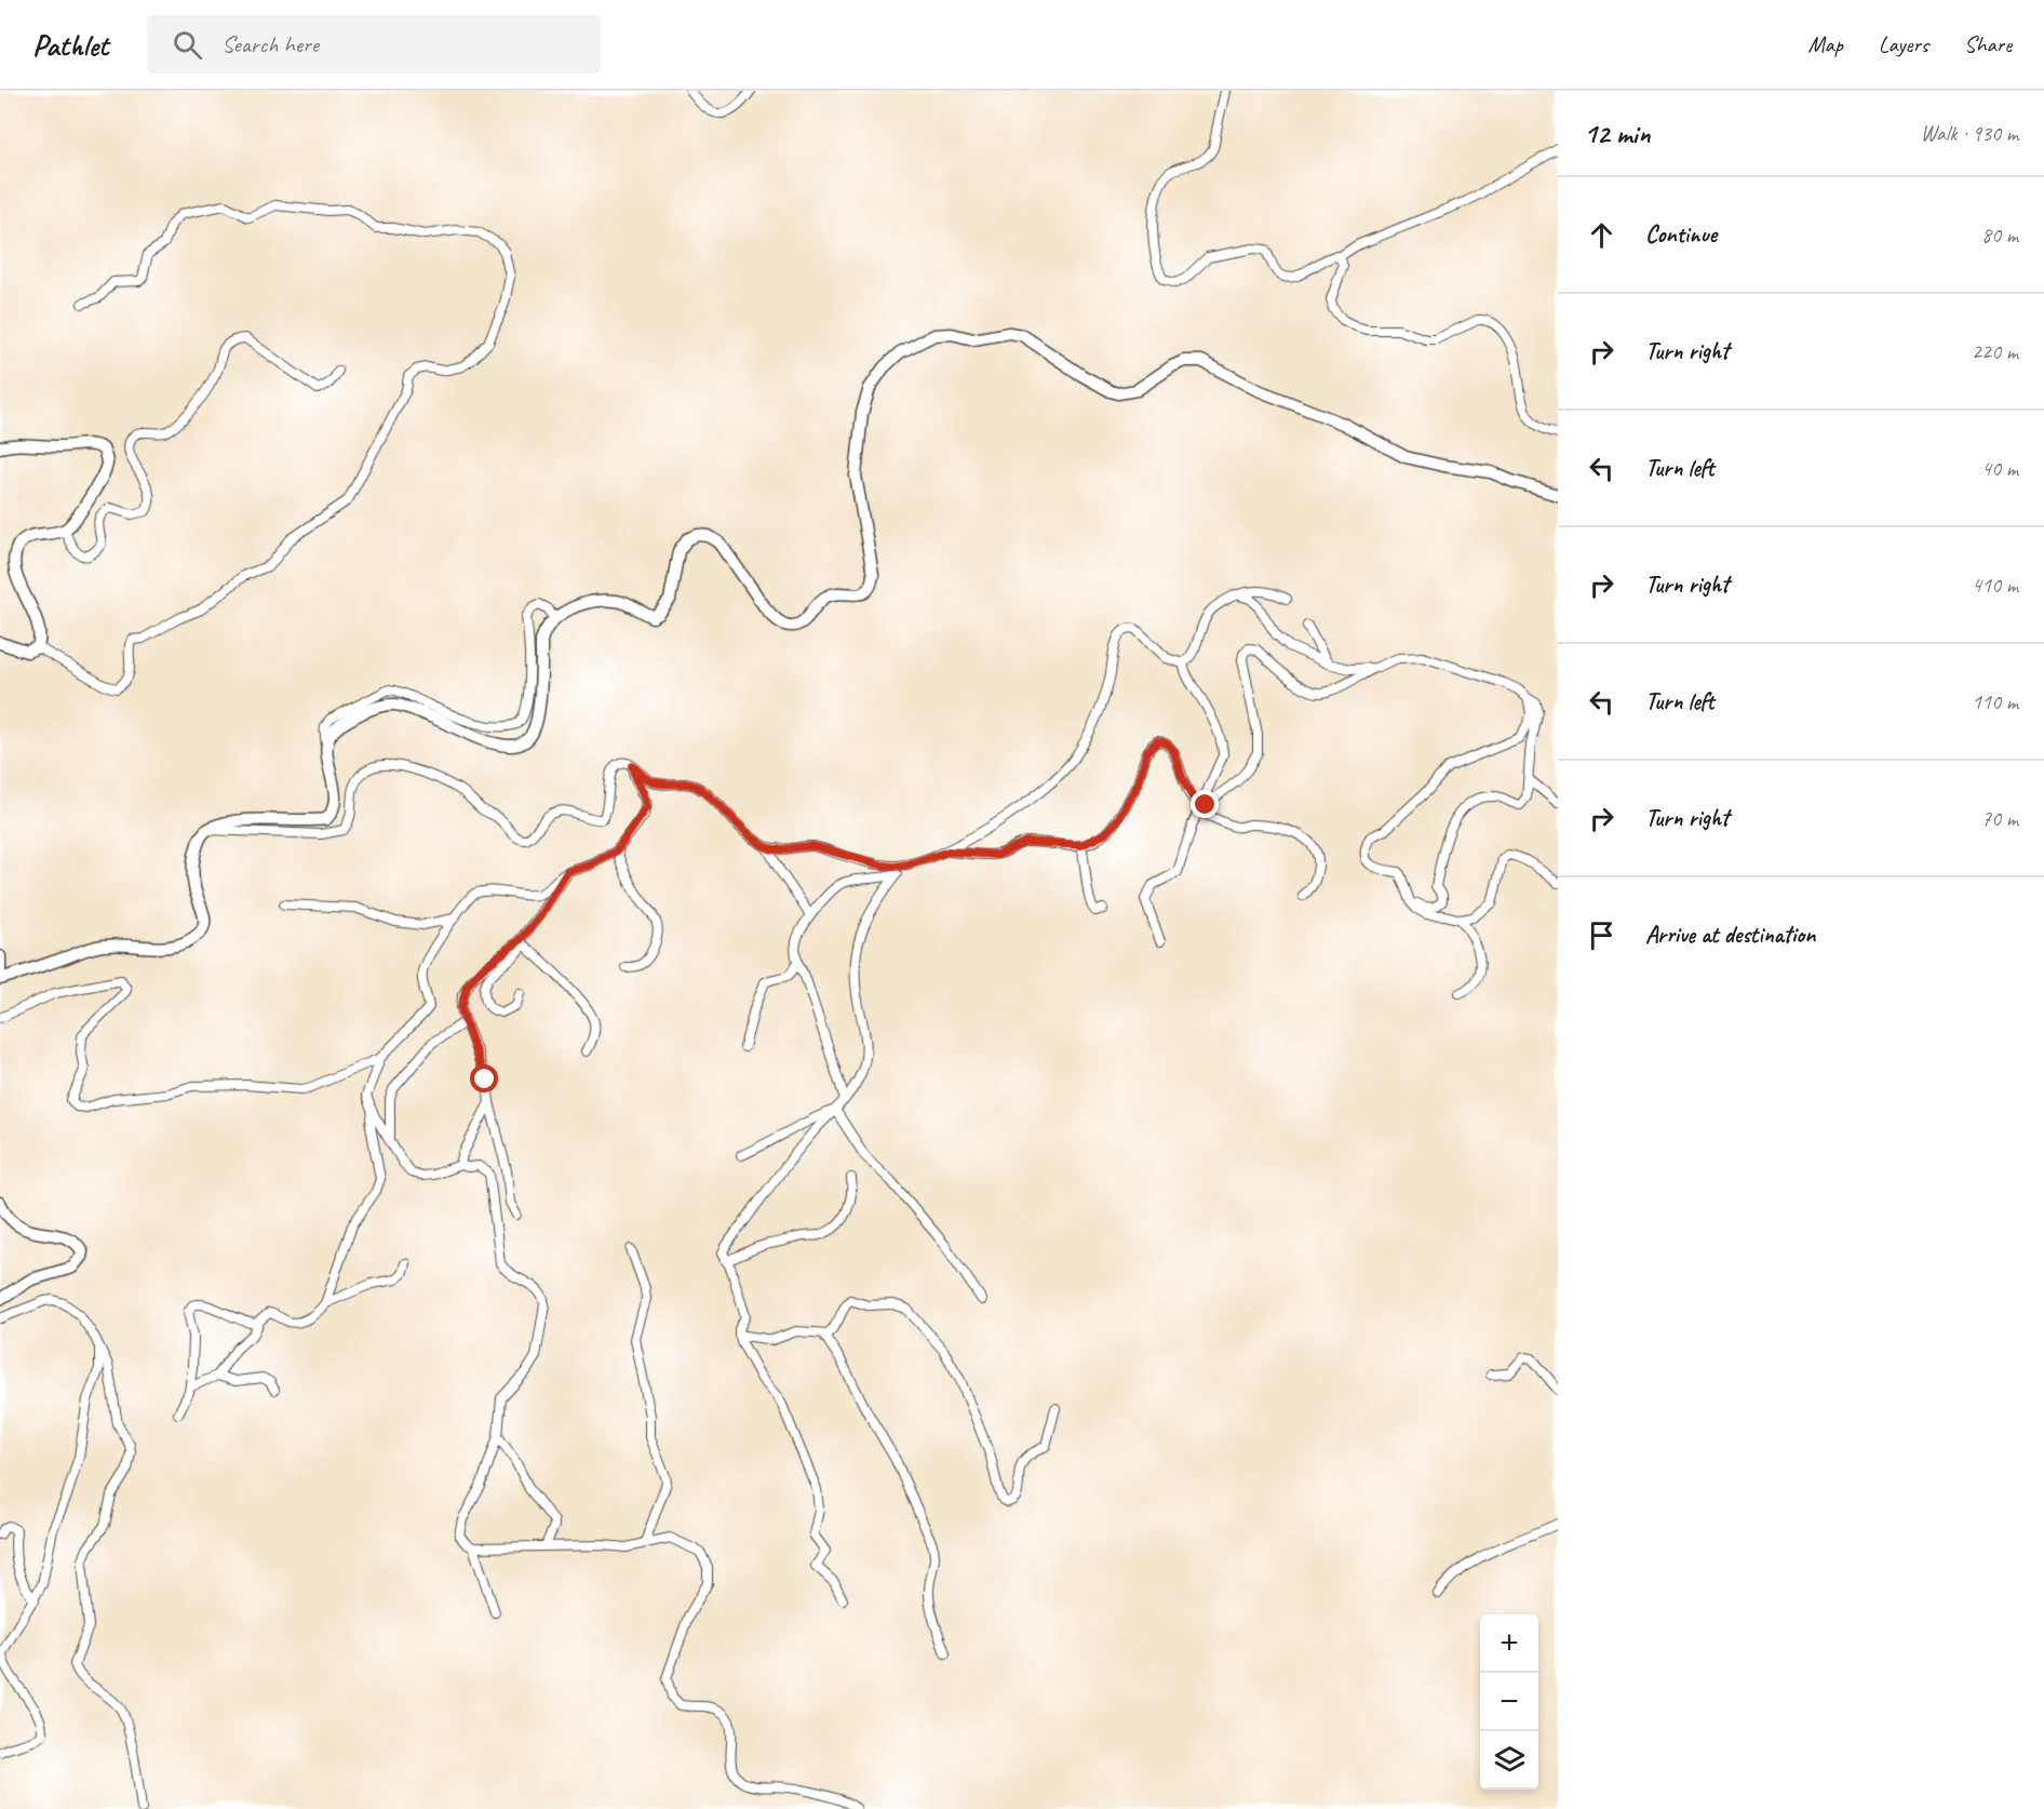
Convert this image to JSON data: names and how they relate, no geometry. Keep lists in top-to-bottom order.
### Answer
{
  "page": {
    "header": "Pathlet",
    "search": "Search here",
    "nav": ["Map", "Layers", "Share"],
    "heading": ["12 min", "Walk · 930 m"],
    "list": [
      ["Continue", "80 m"],
      ["Turn right", "220 m"],
      ["Turn left", "40 m"],
      ["Turn right", "410 m"],
      ["Turn left", "110 m"],
      ["Turn right", "70 m"],
      "Arrive at destination"
    ],
    "map_buttons": ["+", "−"]
  }
}
